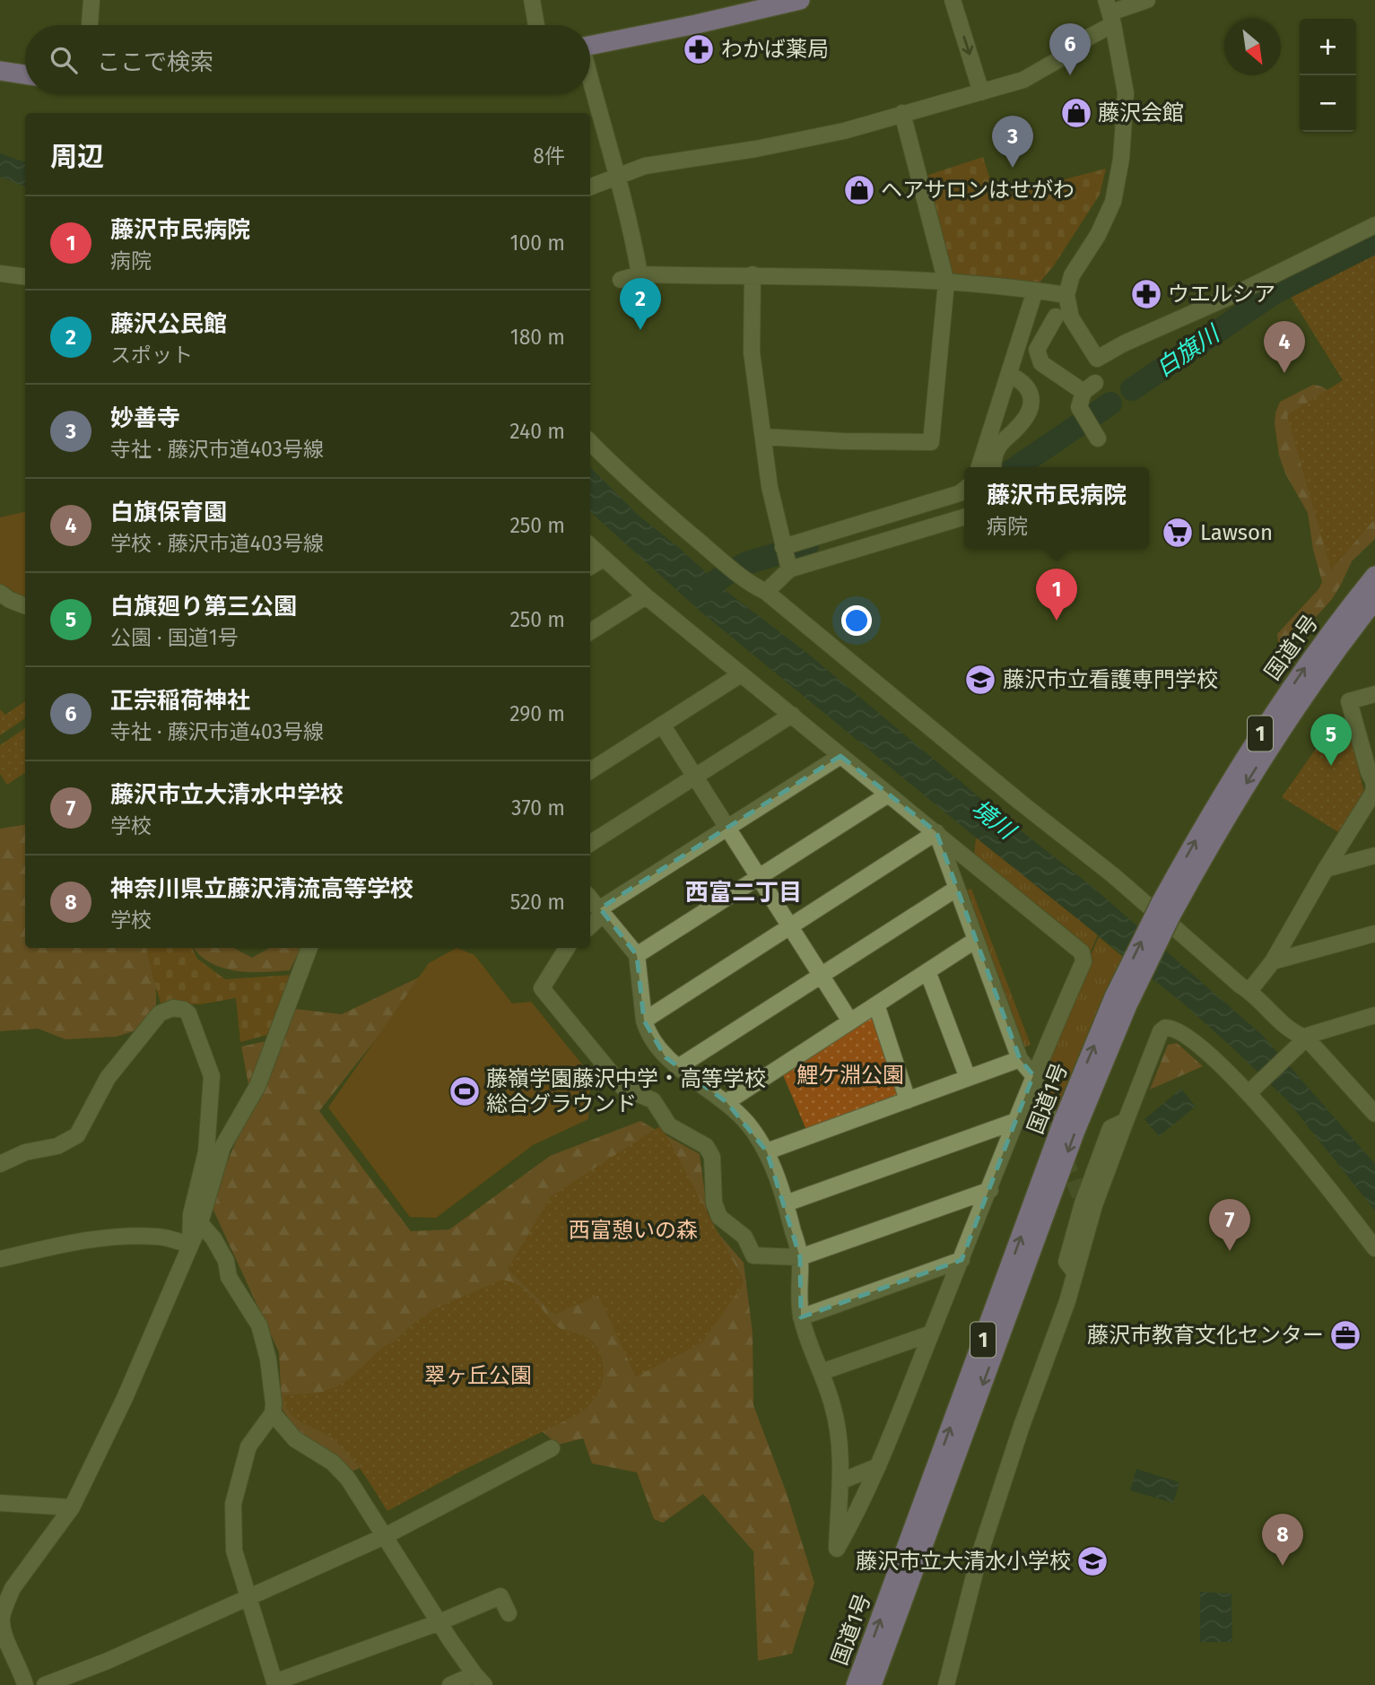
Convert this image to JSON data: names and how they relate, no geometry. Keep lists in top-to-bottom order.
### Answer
{
  "streets": {
    "highway": ["国道1号", "1"]
  },
  "districts": ["西富二丁目"],
  "water": ["白旗川", "境川"],
  "parks": ["鯉ケ淵公園", "西富憩いの森", "翠ヶ丘公園"],
  "places": {
    "pharmacy": ["わかば薬局", "ウエルシア"],
    "shop": ["藤沢会館", "ヘアサロンはせがわ"],
    "supermarket": ["Lawson"],
    "school or university": ["藤沢市立看護専門学校", "藤沢市立大清水小学校"],
    "sports": ["藤嶺学園藤沢中学・高等学校 総合グラウンド"],
    "office": ["藤沢市教育文化センター"]
  },
  "north": "bottom right",
  "page": {
    "map_buttons": ["+", "−"],
    "pins": [
      "6",
      "3",
      "2",
      "4",
      "1",
      "5",
      "7",
      "8"
    ],
    "search": "ここで検索",
    "heading": ["周辺", "8件"],
    "list": [
      {
        "mark": "1",
        "name": "藤沢市民病院",
        "note": "病院",
        "value": "100 m"
      },
      {
        "mark": "2",
        "name": "藤沢公民館",
        "note": "スポット",
        "value": "180 m"
      },
      {
        "mark": "3",
        "name": "妙善寺",
        "note": "寺社 · 藤沢市道403号線",
        "value": "240 m"
      },
      {
        "mark": "4",
        "name": "白旗保育園",
        "note": "学校 · 藤沢市道403号線",
        "value": "250 m"
      },
      {
        "mark": "5",
        "name": "白旗廻り第三公園",
        "note": "公園 · 国道1号",
        "value": "250 m"
      },
      {
        "mark": "6",
        "name": "正宗稲荷神社",
        "note": "寺社 · 藤沢市道403号線",
        "value": "290 m"
      },
      {
        "mark": "7",
        "name": "藤沢市立大清水中学校",
        "note": "学校",
        "value": "370 m"
      },
      {
        "mark": "8",
        "name": "神奈川県立藤沢清流高等学校",
        "note": "学校",
        "value": "520 m"
      }
    ],
    "popup": ["藤沢市民病院", "病院"]
  }
}
